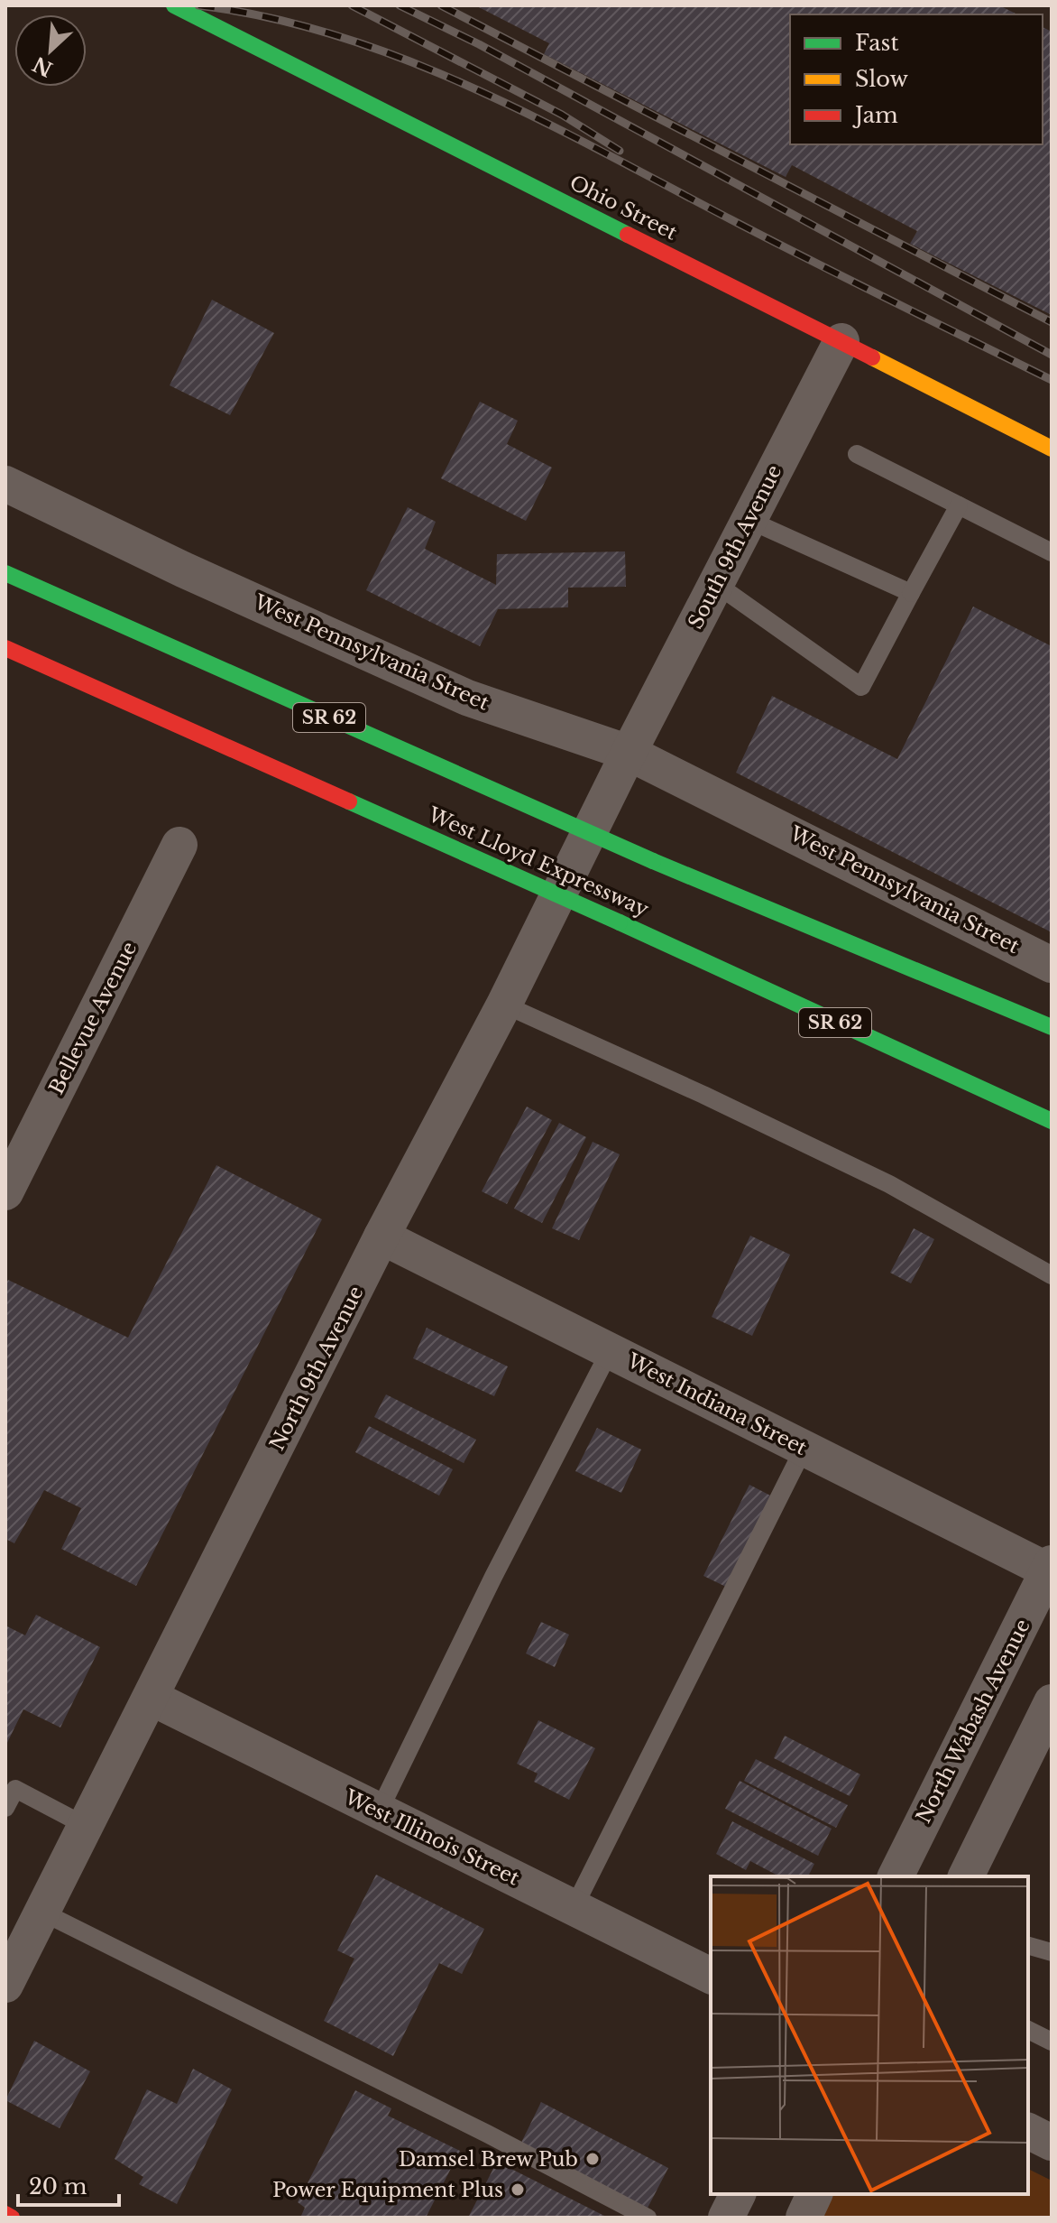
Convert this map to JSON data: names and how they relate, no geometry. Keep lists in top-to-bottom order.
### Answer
{
  "streets": {
    "main road": ["Ohio Street", "SR 62", "West Lloyd Expressway"],
    "street": [
      "South 9th Avenue",
      "West Pennsylvania Street",
      "Bellevue Avenue",
      "North 9th Avenue",
      "West Indiana Street",
      "North Wabash Avenue",
      "West Illinois Street"
    ]
  },
  "crossings": [
    ["Ohio Street", "South 9th Avenue"],
    ["South 9th Avenue", "West Pennsylvania Street"],
    ["South 9th Avenue", "North 9th Avenue"],
    ["West Pennsylvania Street", "North 9th Avenue"],
    ["North 9th Avenue", "West Indiana Street"],
    ["North 9th Avenue", "West Illinois Street"],
    ["West Indiana Street", "North Wabash Avenue"]
  ],
  "places": ["Damsel Brew Pub", "Power Equipment Plus"],
  "legend": ["Fast", "Slow", "Jam"],
  "scale_bar": "20 m",
  "north": "bottom left"
}
